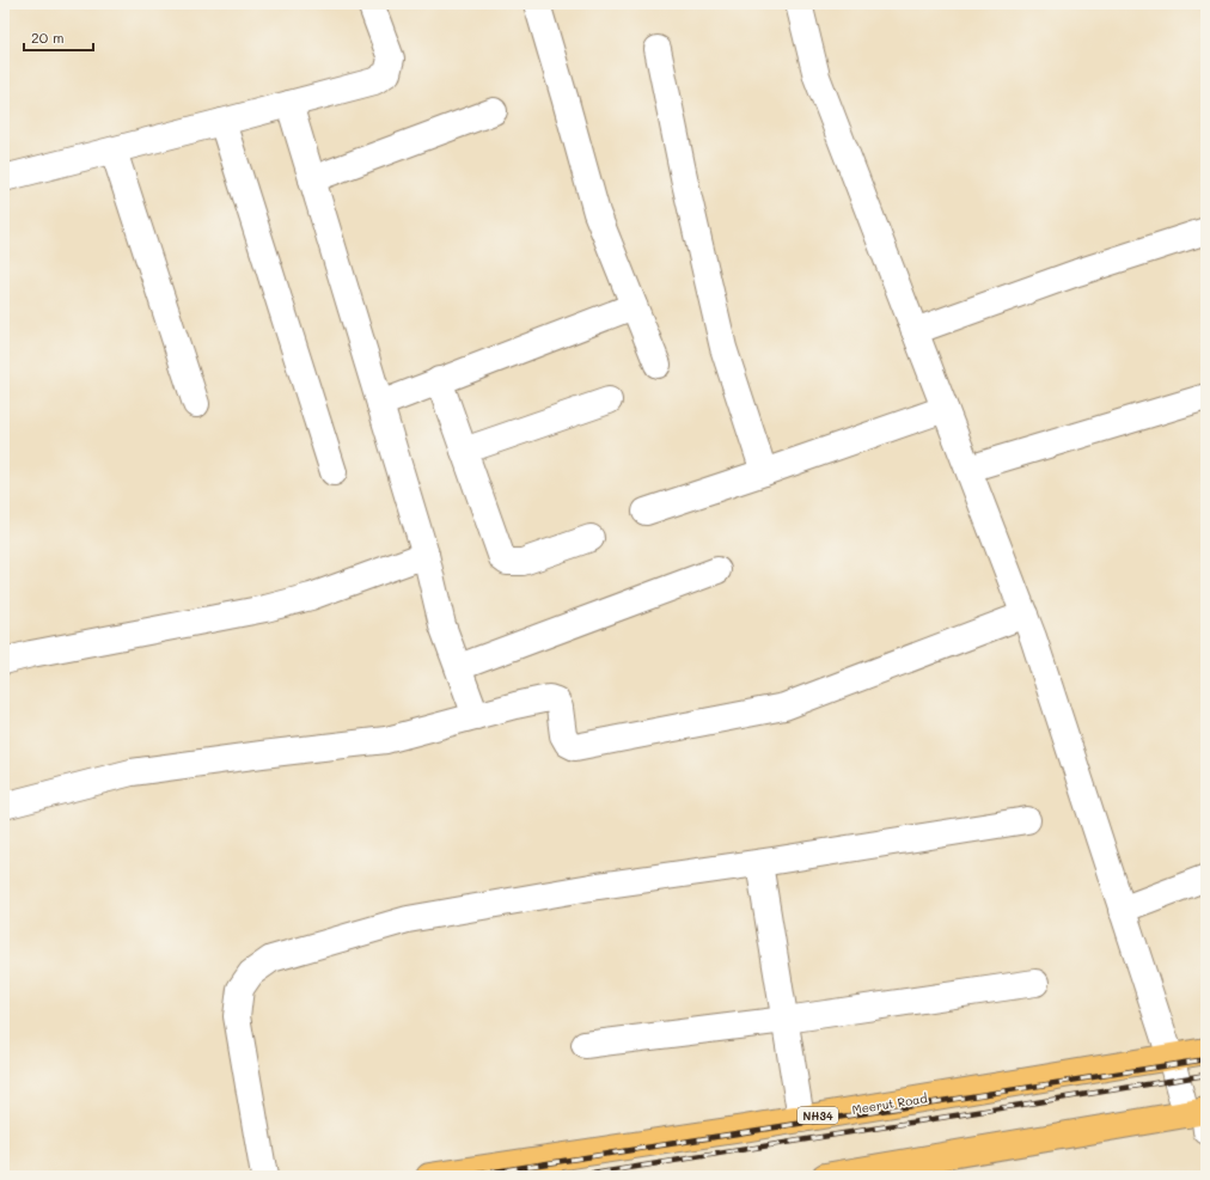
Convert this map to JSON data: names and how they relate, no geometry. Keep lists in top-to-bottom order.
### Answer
{
  "streets": {
    "highway": ["Meerut Road", "NH34"]
  },
  "scale_bar": "20 m"
}
